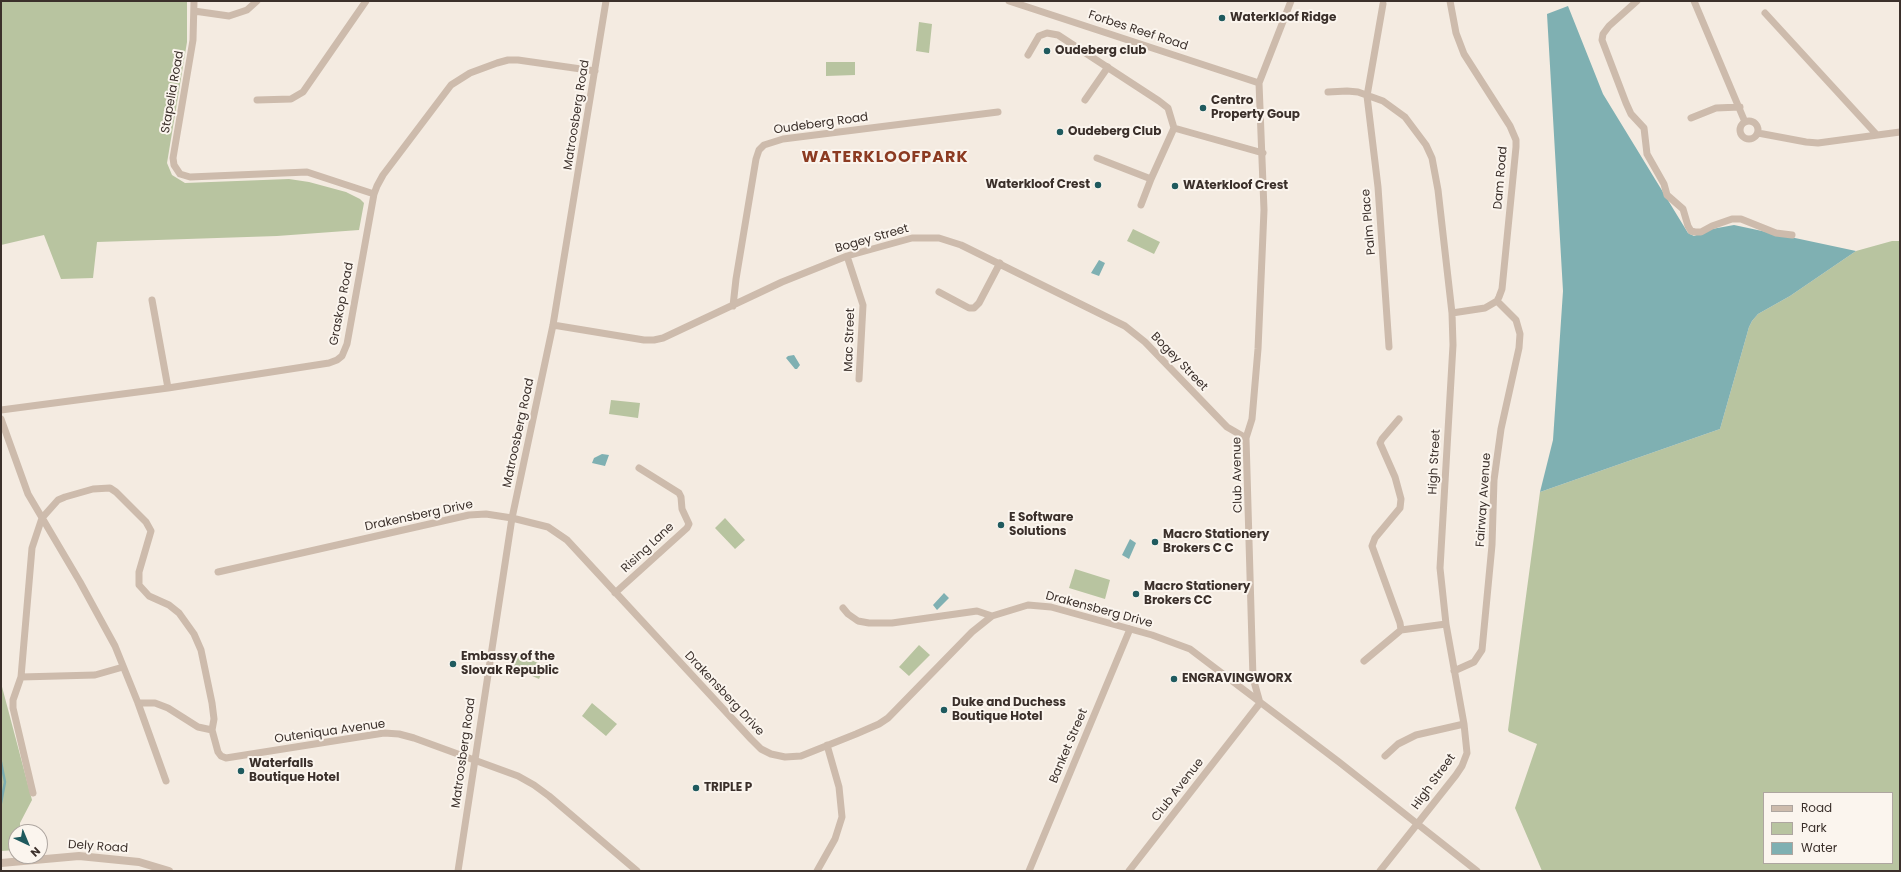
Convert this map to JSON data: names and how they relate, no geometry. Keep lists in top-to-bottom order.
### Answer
{
  "streets": {
    "street": [
      "Forbes Reef Road",
      "Stapelia Road",
      "Matroosberg Road",
      "Oudeberg Road",
      "Dam Road",
      "Palm Place",
      "Bogey Street",
      "Graskop Road",
      "Mac Street",
      "High Street",
      "Club Avenue",
      "Fairway Avenue",
      "Drakensberg Drive",
      "Rising Lane",
      "Outeniqua Avenue",
      "Banket Street",
      "Dely Road"
    ]
  },
  "crossings": [
    ["Forbes Reef Road", "Club Avenue"],
    ["Stapelia Road", "Graskop Road"],
    ["Matroosberg Road", "Bogey Street"],
    ["Matroosberg Road", "Graskop Road"],
    ["Matroosberg Road", "Drakensberg Drive"],
    ["Matroosberg Road", "Outeniqua Avenue"],
    ["Oudeberg Road", "Bogey Street"],
    ["Dam Road", "Fairway Avenue"],
    ["Palm Place", "High Street"],
    ["Bogey Street", "Mac Street"],
    ["Bogey Street", "Club Avenue"],
    ["High Street", "Fairway Avenue"],
    ["High Street", "Drakensberg Drive"],
    ["Club Avenue", "Drakensberg Drive"],
    ["Drakensberg Drive", "Rising Lane"],
    ["Drakensberg Drive", "Banket Street"]
  ],
  "districts": ["WATERKLOOFPARK"],
  "places": [
    "Waterkloof Ridge",
    "Oudeberg club",
    "Centro Property Goup",
    "Oudeberg Club",
    "Waterkloof Crest",
    "WAterkloof Crest",
    "E Software Solutions",
    "Macro Stationery Brokers C C",
    "Macro Stationery Brokers CC",
    "Embassy of the Slovak Republic",
    "ENGRAVINGWORX",
    "Duke and Duchess Boutique Hotel",
    "Waterfalls Boutique Hotel",
    "TRIPLE P"
  ],
  "legend": ["Road", "Park", "Water"],
  "north": "bottom right"
}
